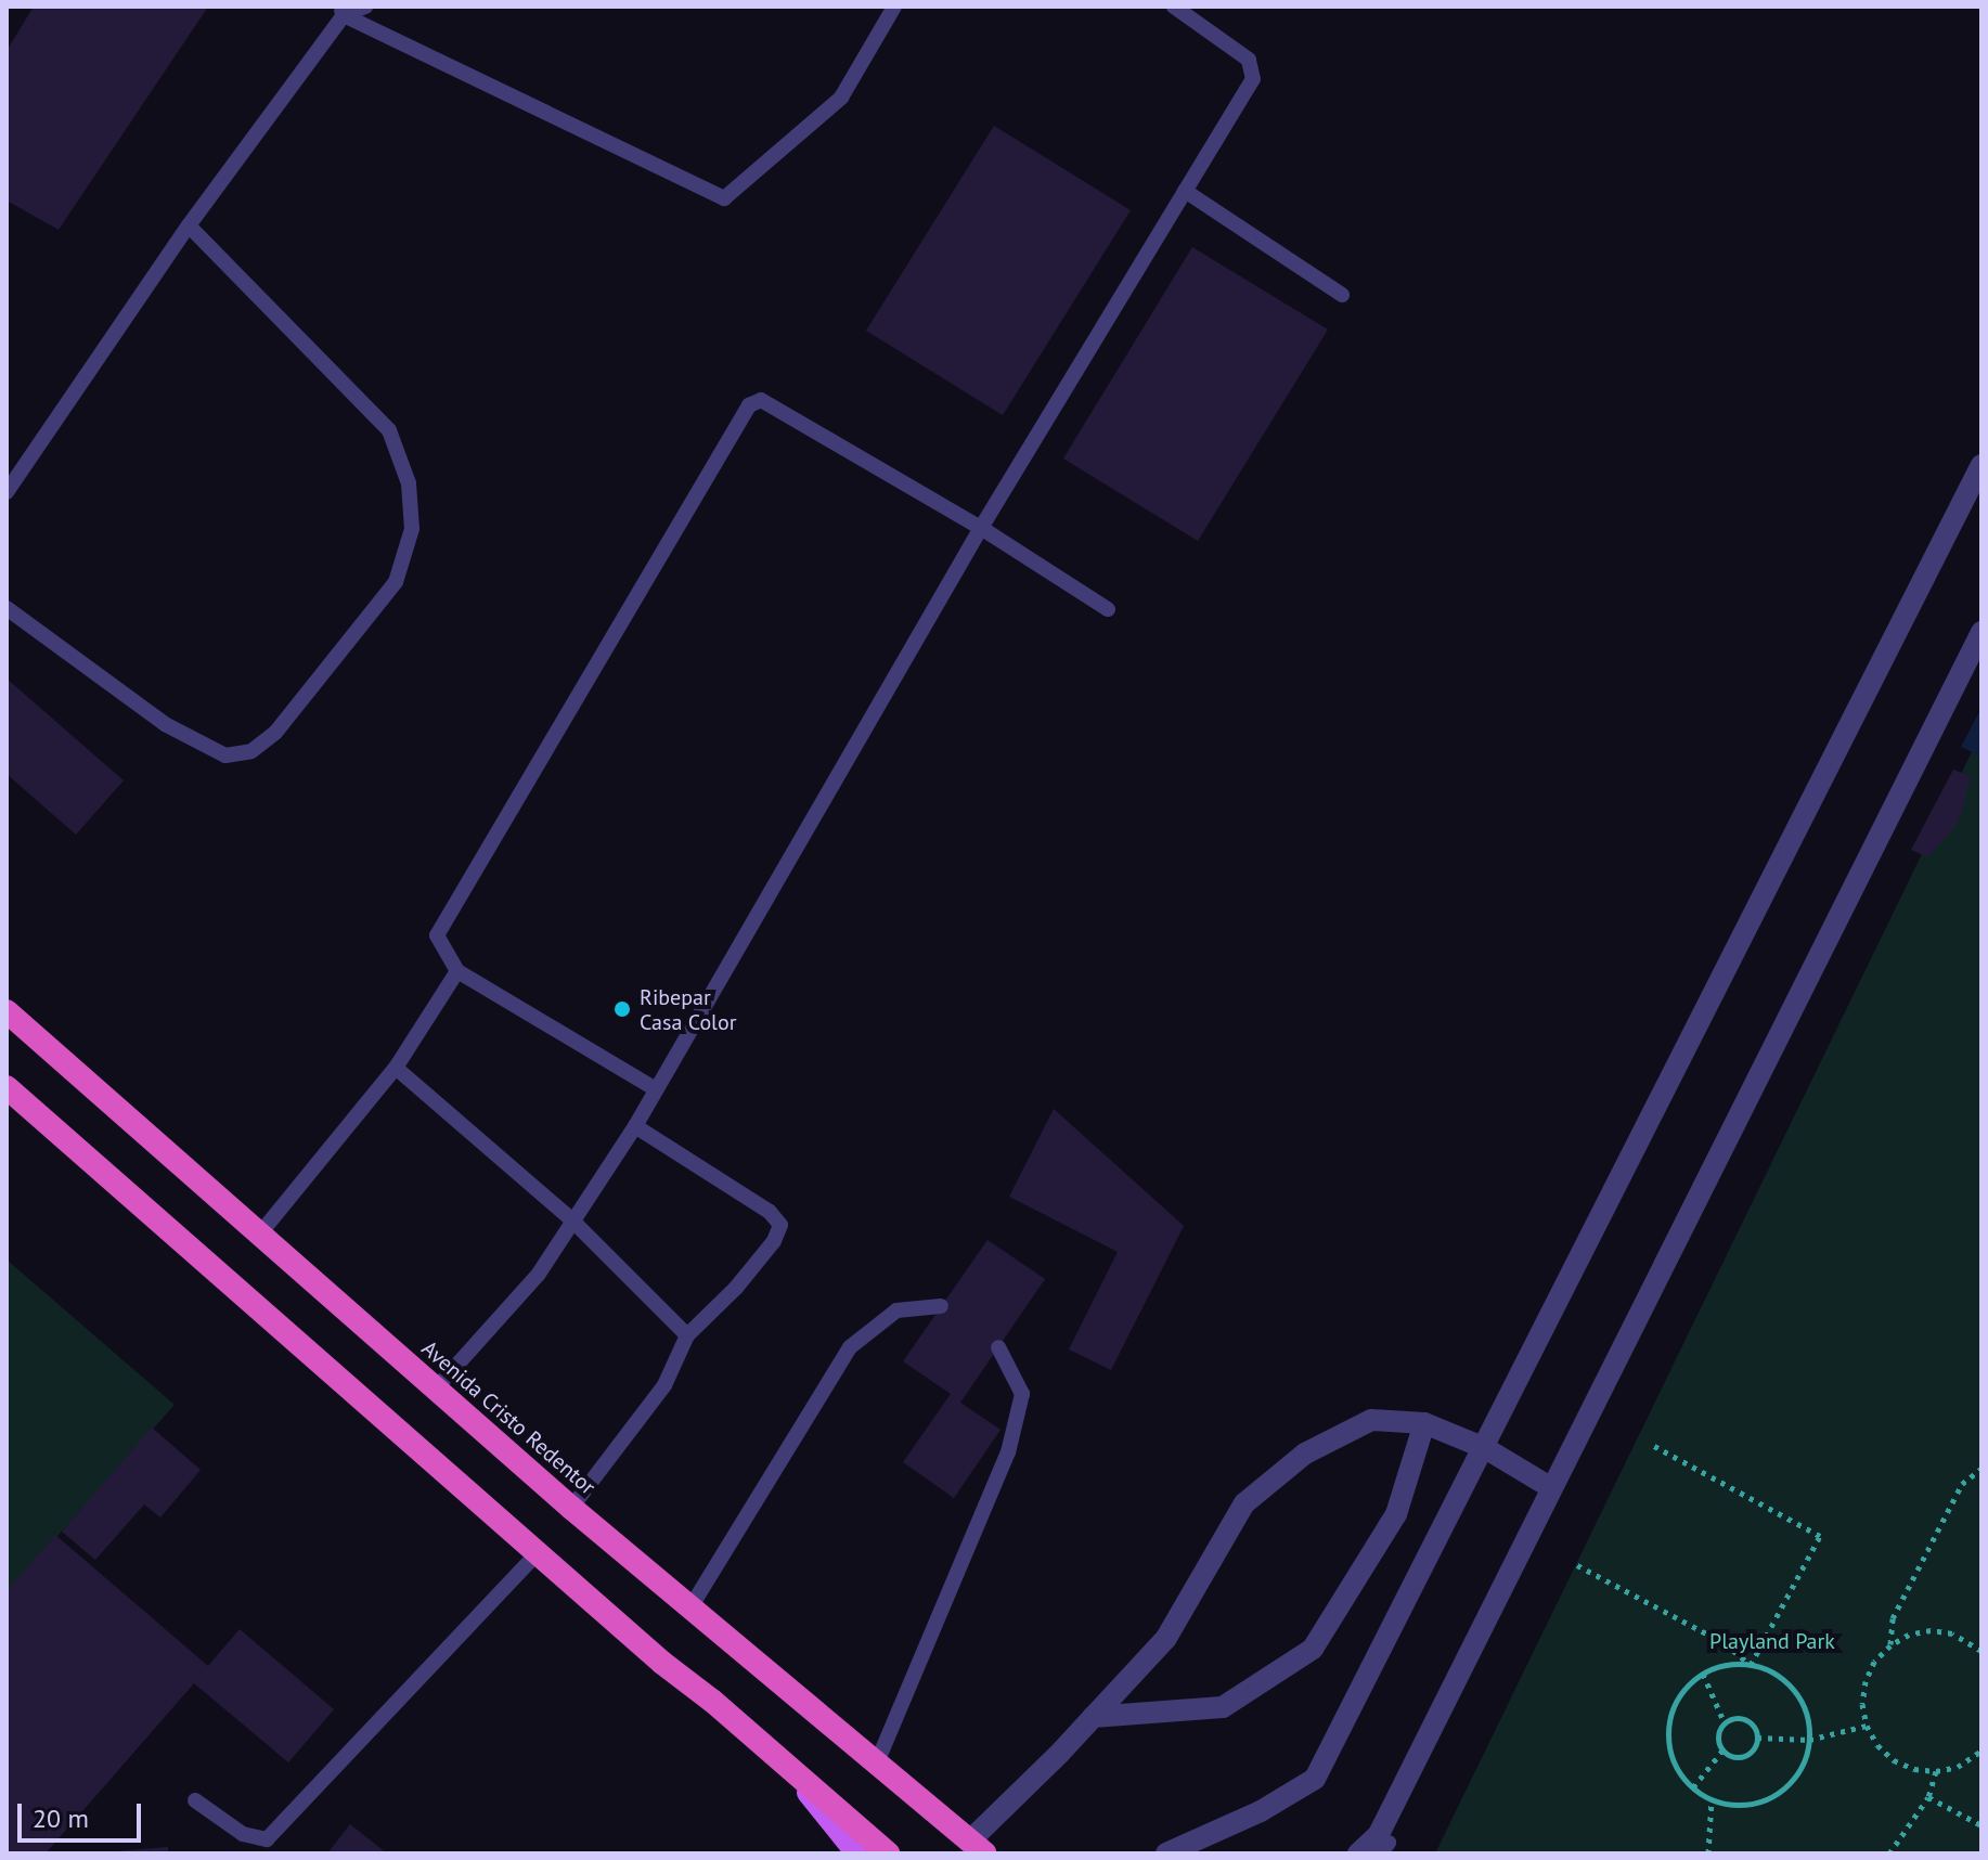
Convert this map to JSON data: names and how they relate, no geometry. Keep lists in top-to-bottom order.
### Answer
{
  "streets": {
    "highway": ["Avenida Cristo Redentor"]
  },
  "parks": ["Playland Park"],
  "places": ["Ribepar Casa Color"],
  "scale_bar": "20 m"
}
